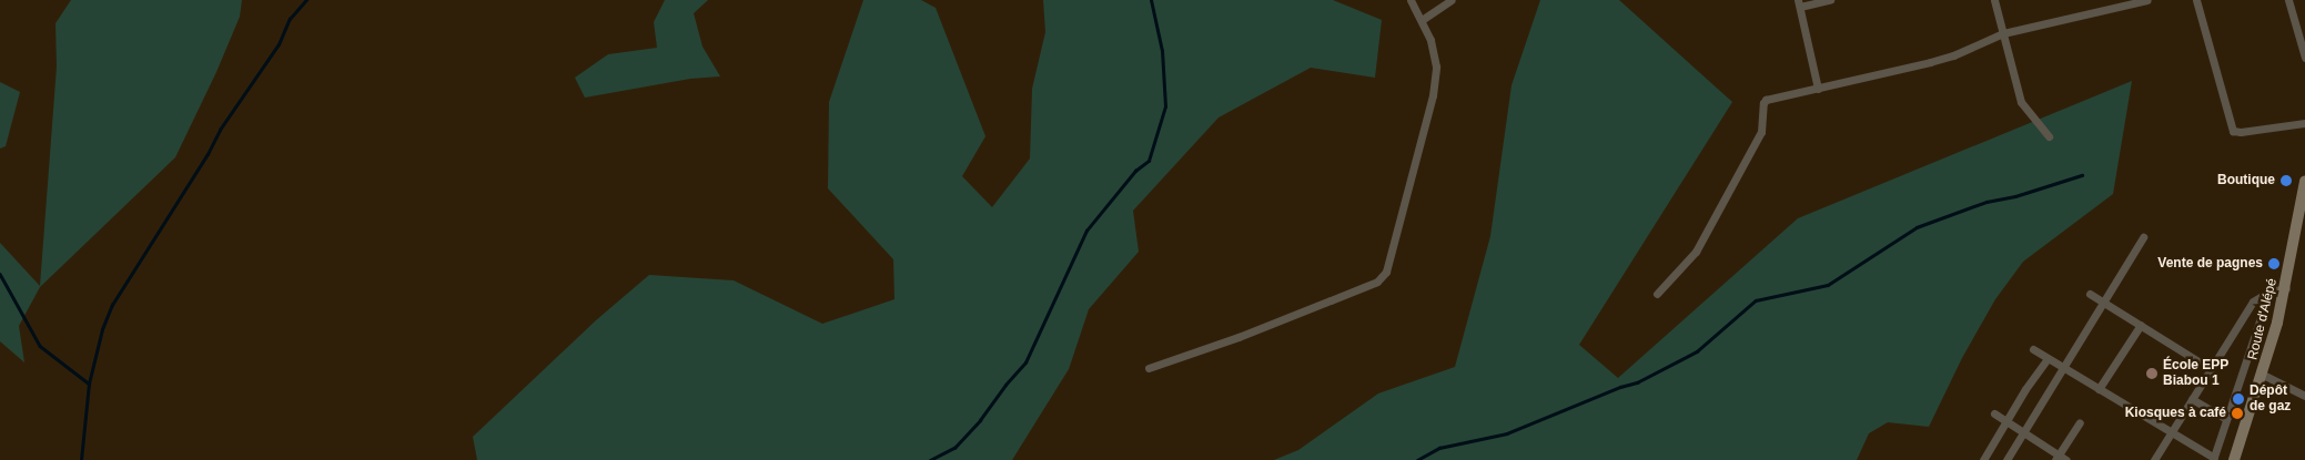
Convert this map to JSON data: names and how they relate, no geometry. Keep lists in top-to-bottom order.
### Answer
{
  "streets": {
    "main road": ["Route d'Alépé"]
  },
  "places": [
    "Boutique",
    "Vente de pagnes",
    "École EPP Biabou 1",
    "Dépôt de gaz",
    "Kiosques à café"
  ]
}
